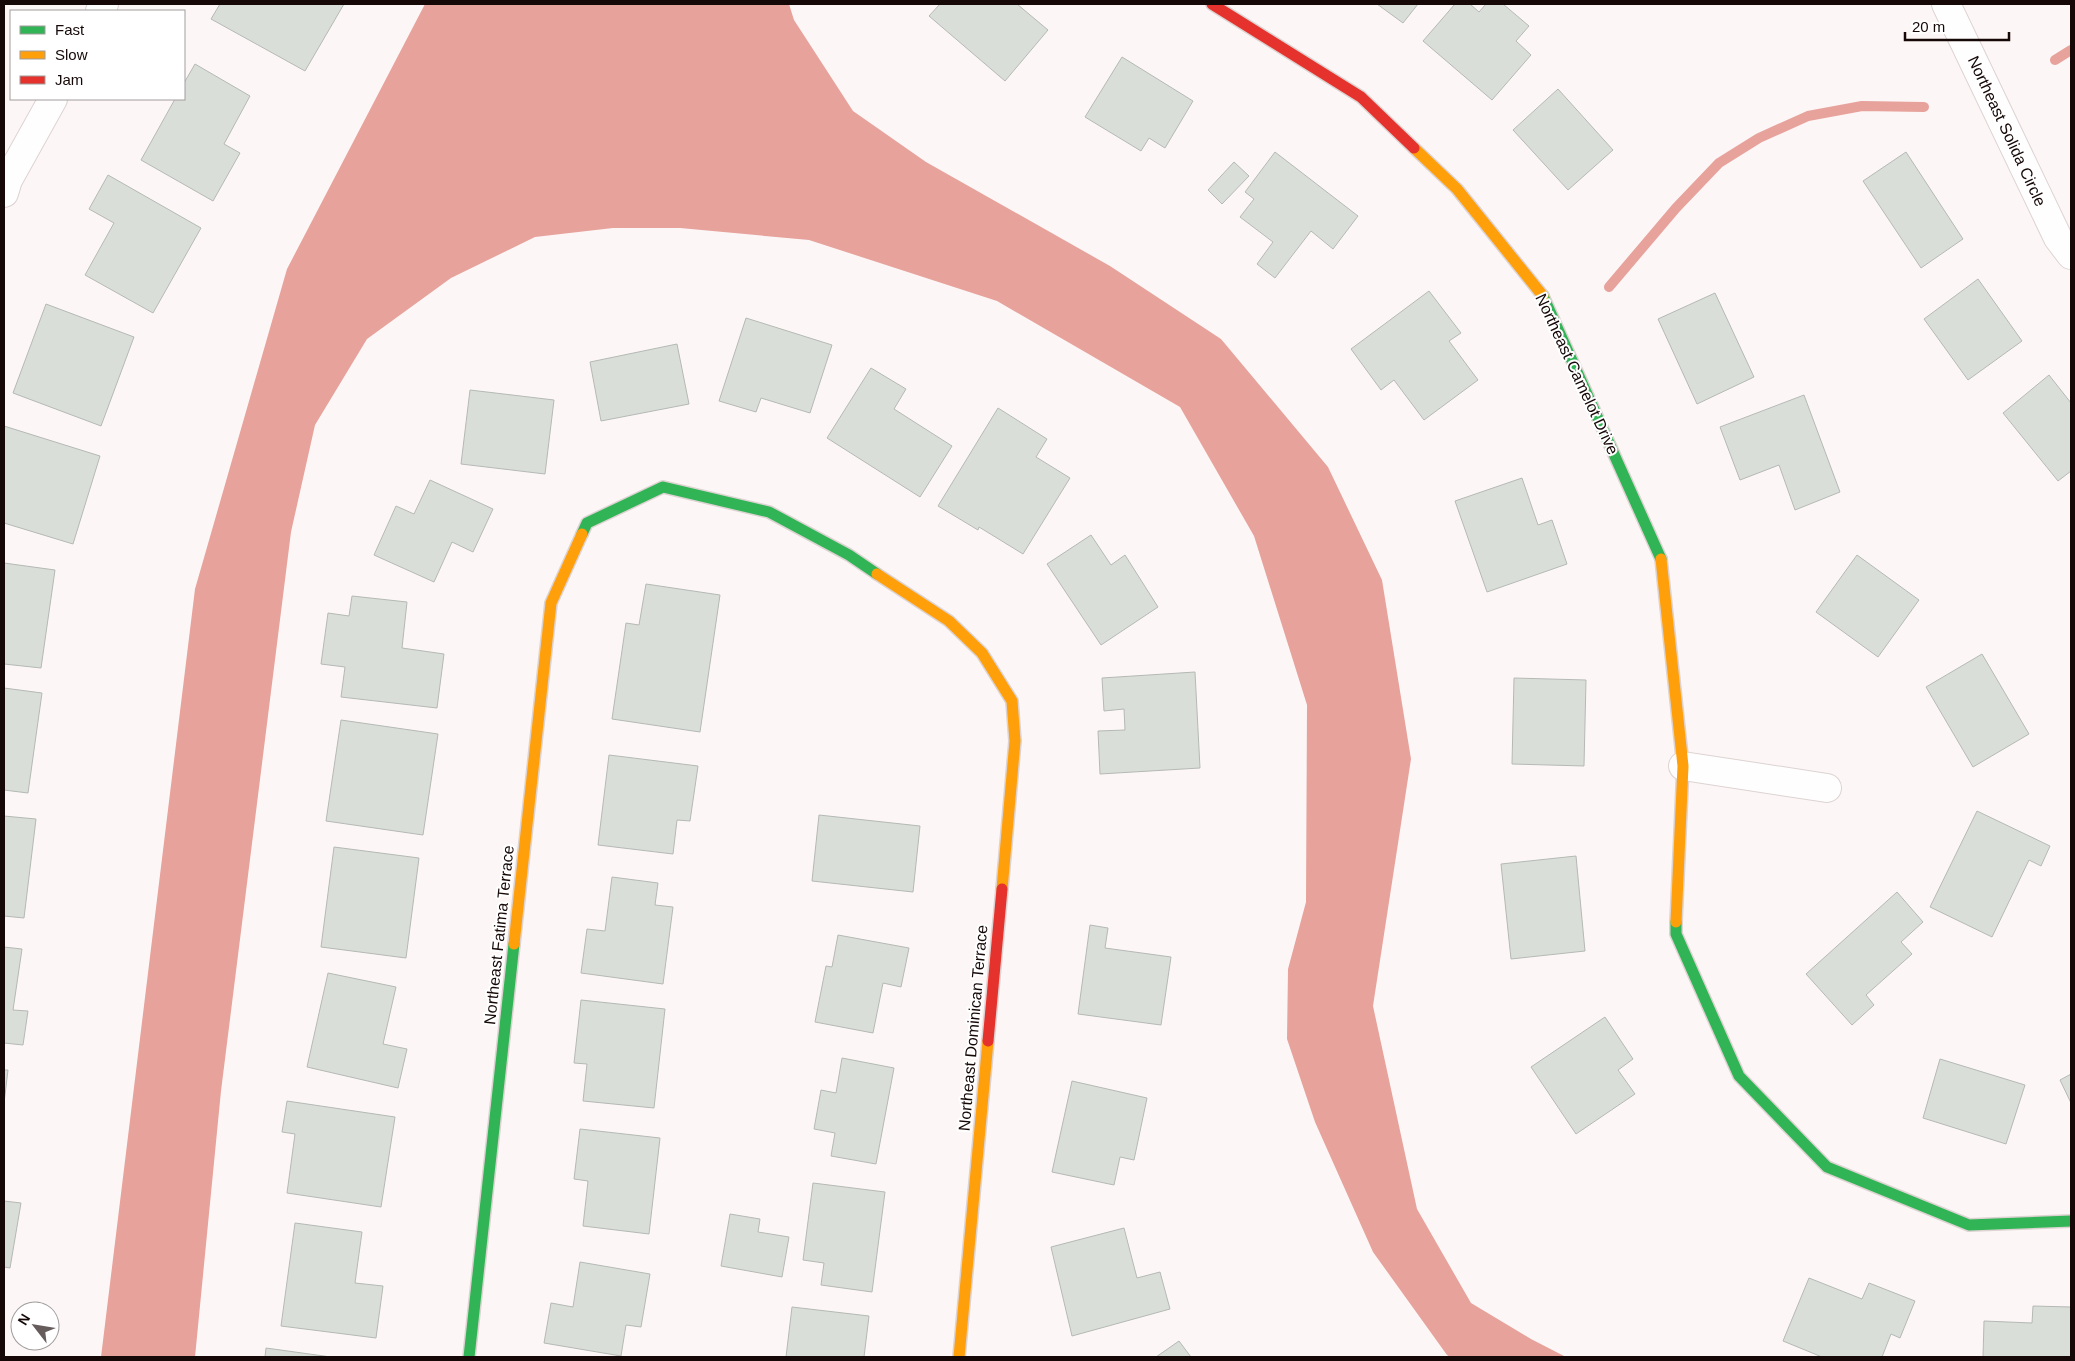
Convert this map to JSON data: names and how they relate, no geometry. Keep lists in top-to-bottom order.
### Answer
{
  "streets": {
    "street": [
      "Northeast Solida Circle",
      "Northeast Camelot Drive",
      "Northeast Fatima Terrace",
      "Northeast Dominican Terrace"
    ]
  },
  "crossings": [
    ["Northeast Fatima Terrace", "Northeast Dominican Terrace"]
  ],
  "legend": ["Fast", "Slow", "Jam"],
  "scale_bar": "20 m",
  "north": "top left"
}
